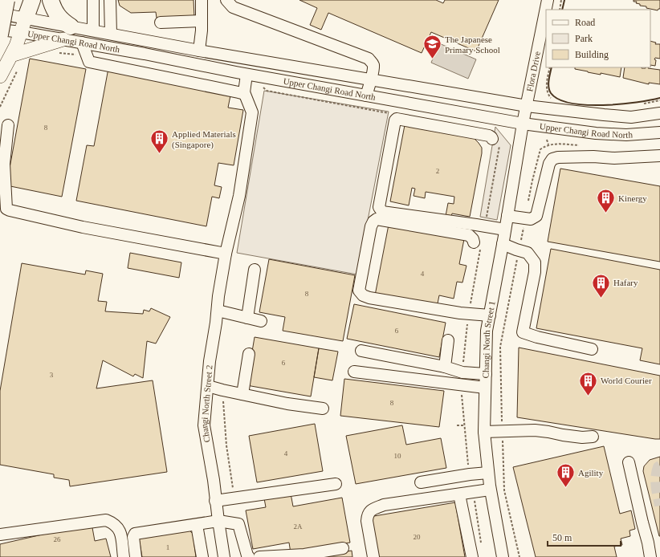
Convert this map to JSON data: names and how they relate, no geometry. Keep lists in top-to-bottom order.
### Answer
{
  "streets": {
    "street": [
      "Upper Changi Road North",
      "Flora Drive",
      "Changi North Street 1",
      "Changi North Street 2"
    ]
  },
  "crossings": [
    ["Upper Changi Road North", "Flora Drive"],
    ["Upper Changi Road North", "Changi North Street 1"],
    ["Upper Changi Road North", "Changi North Street 2"],
    ["Flora Drive", "Changi North Street 1"]
  ],
  "places": {
    "school or university": ["The Japanese Primary School"],
    "building": [
      "Applied Materials (Singapore)",
      "Kinergy",
      "Hafary",
      "World Courier",
      "Agility"
    ]
  },
  "house_numbers": [
    "8",
    "2",
    "4",
    "8",
    "6",
    "6",
    "3",
    "8",
    "4",
    "10",
    "2A",
    "20",
    "26",
    "1"
  ],
  "legend": ["Road", "Park", "Building"],
  "scale_bar": "50 m"
}
